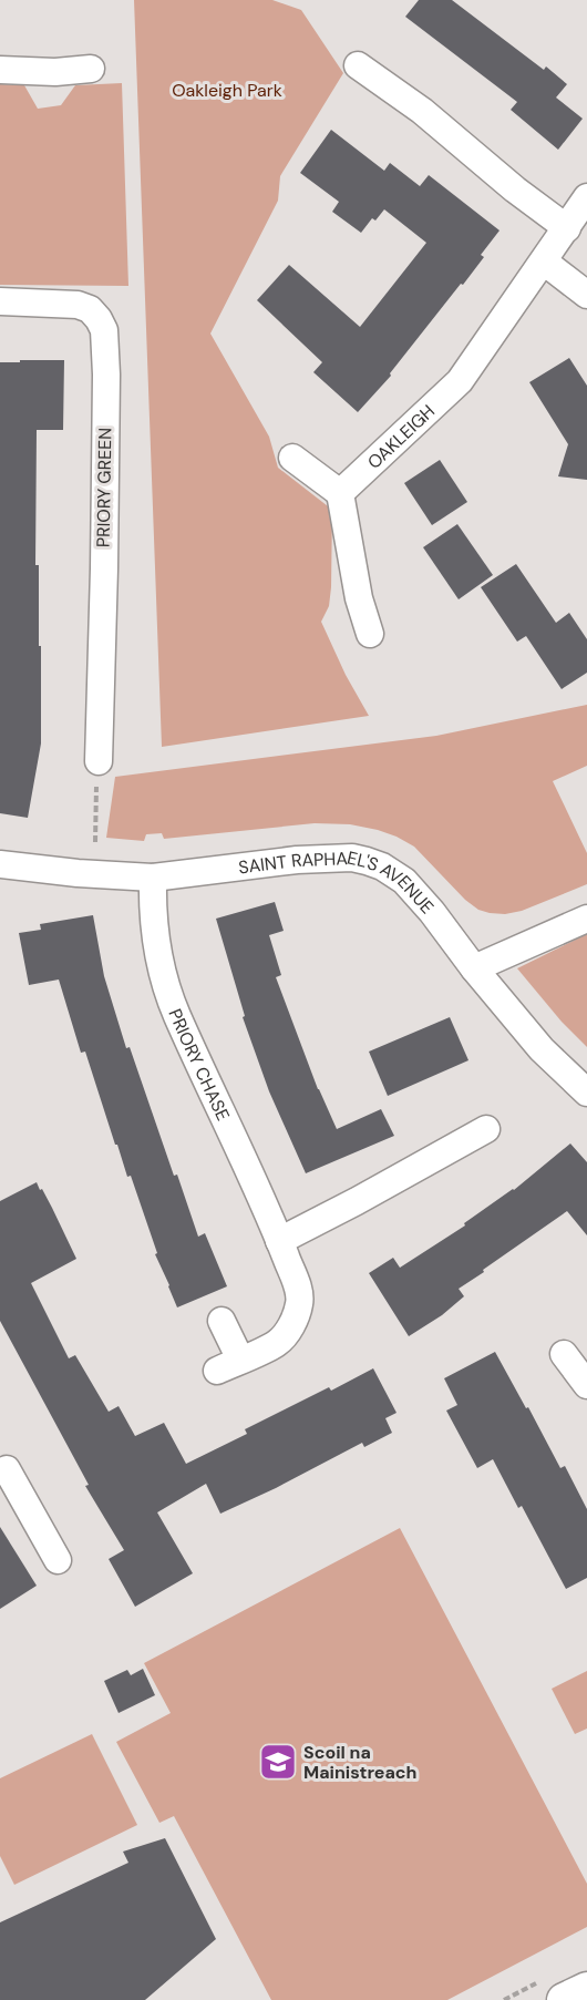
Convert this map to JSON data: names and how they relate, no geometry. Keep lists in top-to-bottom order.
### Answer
{
  "streets": {
    "street": [
      "OAKLEIGH",
      "PRIORY GREEN",
      "SAINT RAPHAEL'S AVENUE",
      "PRIORY CHASE"
    ]
  },
  "crossings": [
    ["SAINT RAPHAEL'S AVENUE", "PRIORY CHASE"]
  ],
  "parks": ["Oakleigh Park"],
  "places": {
    "school or university": ["Scoil na Mainistreach"]
  }
}
